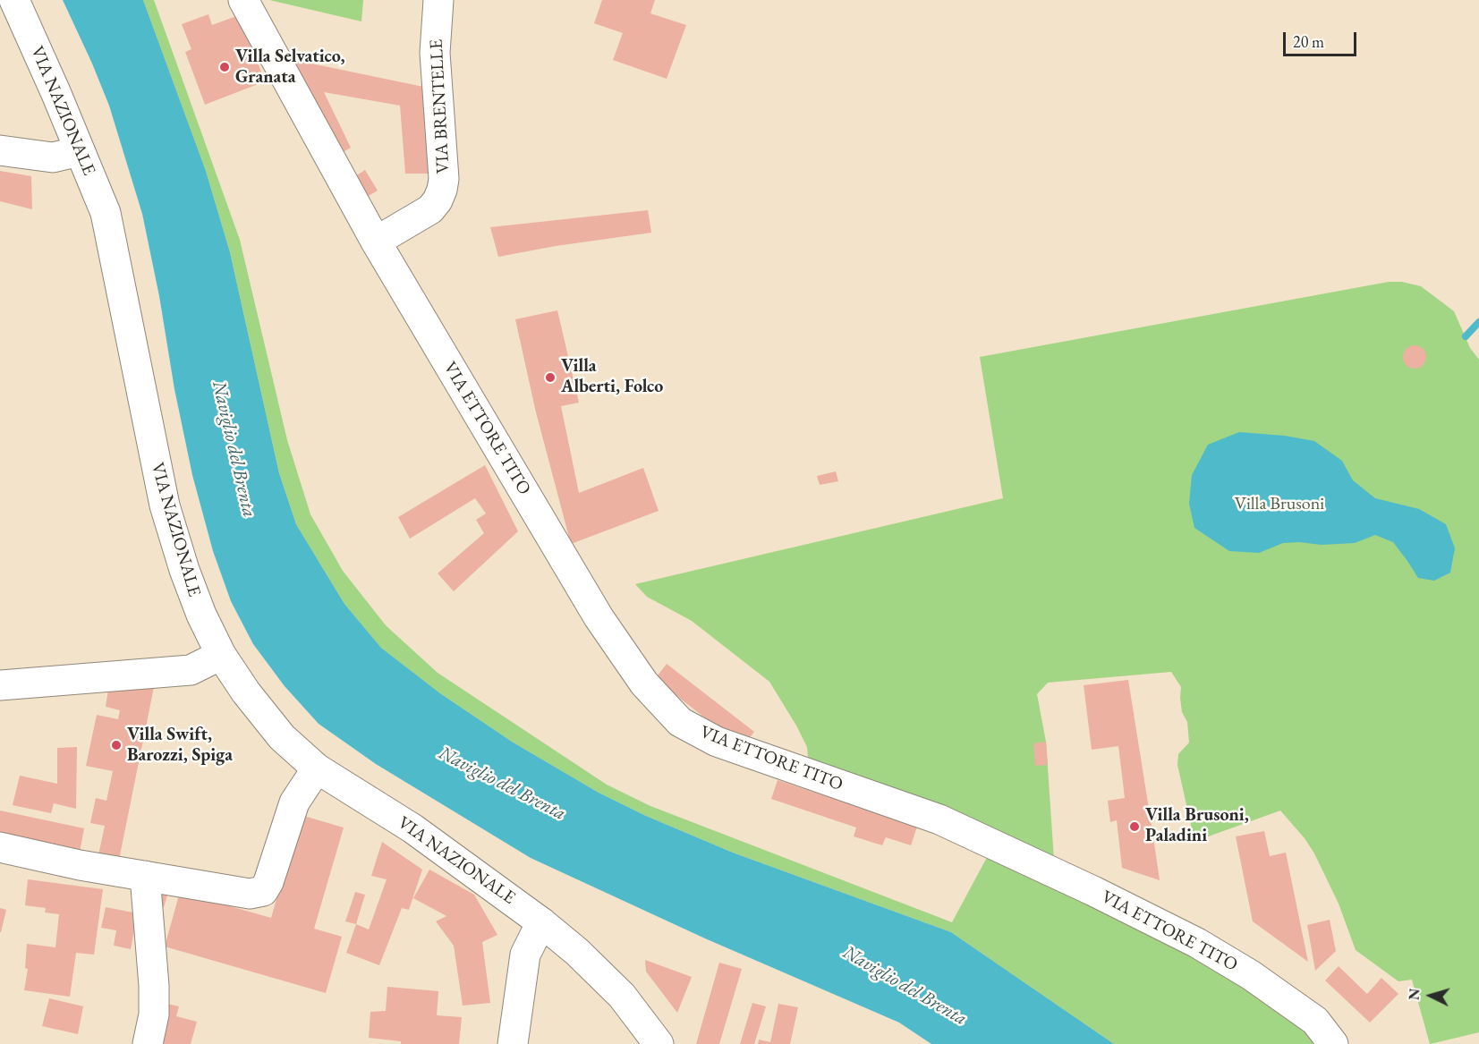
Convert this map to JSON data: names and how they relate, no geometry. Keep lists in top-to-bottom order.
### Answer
{
  "streets": {
    "street": ["VIA BRENTELLE", "VIA NAZIONALE", "VIA ETTORE TITO"]
  },
  "crossings": [
    ["VIA BRENTELLE", "VIA ETTORE TITO"]
  ],
  "water": ["Naviglio del Brenta"],
  "parks": ["Villa Brusoni"],
  "places": [
    "Villa Selvatico, Granata",
    "Villa Alberti, Folco",
    "Villa Swift, Barozzi, Spiga",
    "Villa Brusoni, Paladini"
  ],
  "scale_bar": "20 m",
  "north": "left"
}
